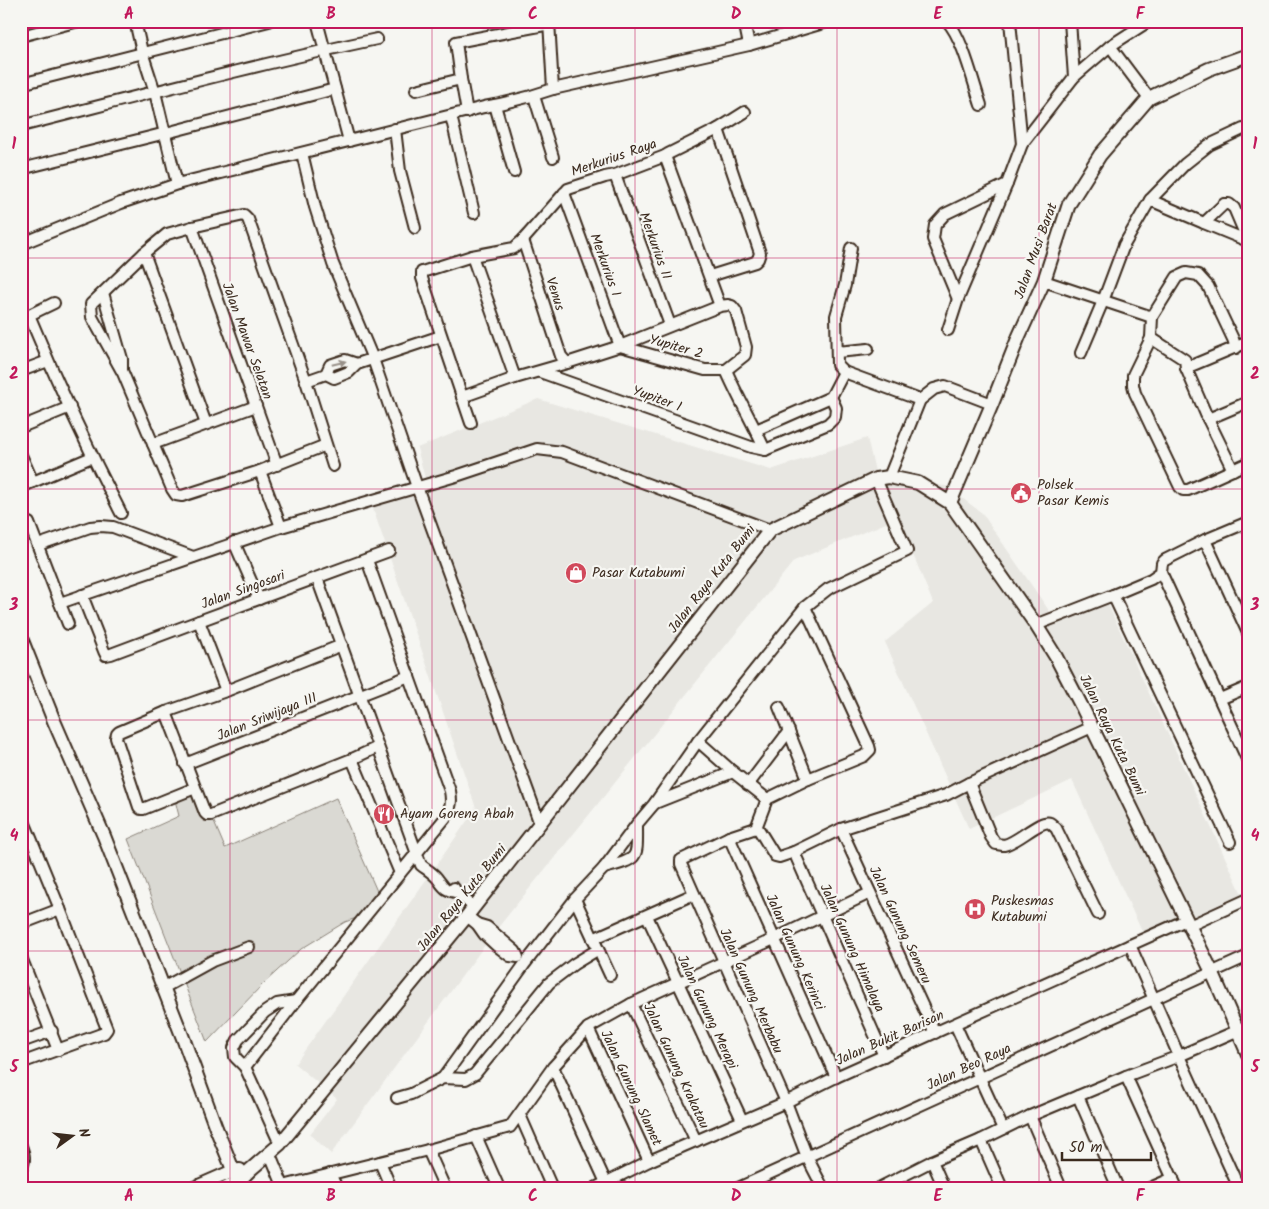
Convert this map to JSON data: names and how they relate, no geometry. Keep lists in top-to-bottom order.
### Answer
{
  "streets": {
    "street": [
      "Merkurius Raya",
      "Merkurius II",
      "Jalan Musi Barat",
      "Merkurius I",
      "Venus",
      "Jalan Mawar Selatan",
      "Yupiter 2",
      "Yupiter 1",
      "Jalan Raya Kuta Bumi",
      "Jalan Singosari",
      "Jalan Sriwijaya III",
      "Jalan Gunung Semeru",
      "Jalan Gunung Himalaya",
      "Jalan Gunung Kerinci",
      "Jalan Gunung Merbabu",
      "Jalan Gunung Merapi",
      "Jalan Bukit Barisan",
      "Jalan Gunung Krakatau",
      "Jalan Beo Raya",
      "Jalan Gunung Slamet"
    ]
  },
  "crossings": [
    ["Merkurius Raya", "Merkurius II"],
    ["Merkurius Raya", "Merkurius I"],
    ["Merkurius Raya", "Venus"],
    ["Jalan Musi Barat", "Jalan Raya Kuta Bumi"],
    ["Merkurius I", "Yupiter 2"],
    ["Jalan Raya Kuta Bumi", "Jalan Bukit Barisan"],
    ["Jalan Raya Kuta Bumi", "Jalan Beo Raya"],
    ["Jalan Gunung Semeru", "Jalan Bukit Barisan"],
    ["Jalan Gunung Himalaya", "Jalan Bukit Barisan"],
    ["Jalan Gunung Kerinci", "Jalan Gunung Merbabu"],
    ["Jalan Gunung Kerinci", "Jalan Bukit Barisan"],
    ["Jalan Gunung Merbabu", "Jalan Bukit Barisan"],
    ["Jalan Gunung Merbabu", "Jalan Beo Raya"],
    ["Jalan Gunung Merapi", "Jalan Bukit Barisan"],
    ["Jalan Bukit Barisan", "Jalan Gunung Krakatau"],
    ["Jalan Bukit Barisan", "Jalan Gunung Slamet"]
  ],
  "places": {
    "public building": ["Polsek Pasar Kemis"],
    "shop": ["Pasar Kutabumi"],
    "restaurant": ["Ayam Goreng Abah"],
    "hospital": ["Puskesmas Kutabumi"]
  },
  "scale_bar": "50 m",
  "north": "right",
  "grid": {
    "columns": [
      "A",
      "B",
      "C",
      "D",
      "E",
      "F"
    ],
    "rows": [
      "1",
      "2",
      "3",
      "4",
      "5"
    ]
  }
}
